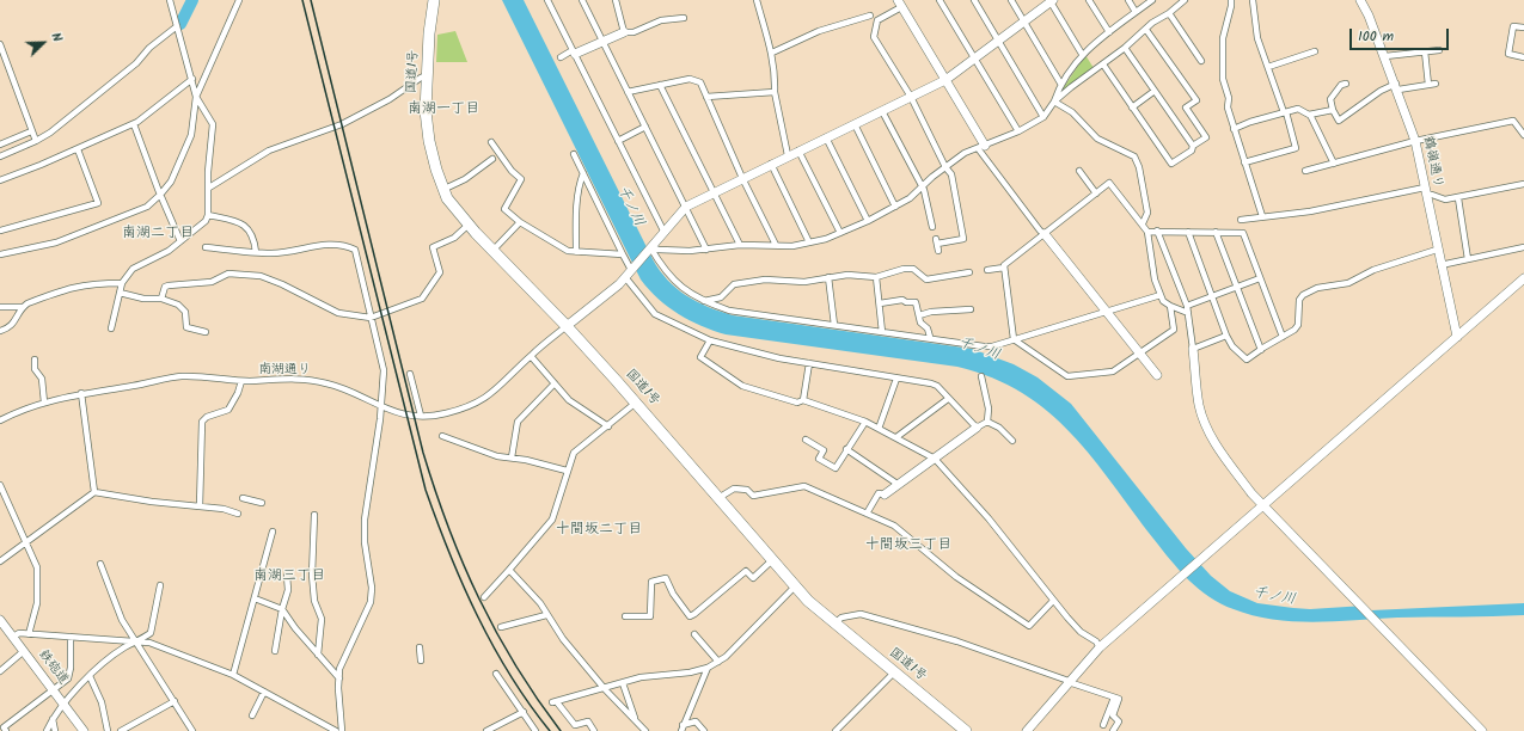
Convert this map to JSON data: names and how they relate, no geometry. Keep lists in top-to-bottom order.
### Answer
{
  "streets": {
    "highway": ["国道1号"],
    "street": ["鶴嶺通り", "南湖通り", "鉄砲道"]
  },
  "crossings": [
    ["国道1号", "南湖通り"]
  ],
  "districts": [
    "南湖一丁目",
    "南湖二丁目",
    "十間坂二丁目",
    "十間坂三丁目",
    "南湖三丁目"
  ],
  "water": ["千ノ川"],
  "scale_bar": "100 m",
  "north": "top right"
}
